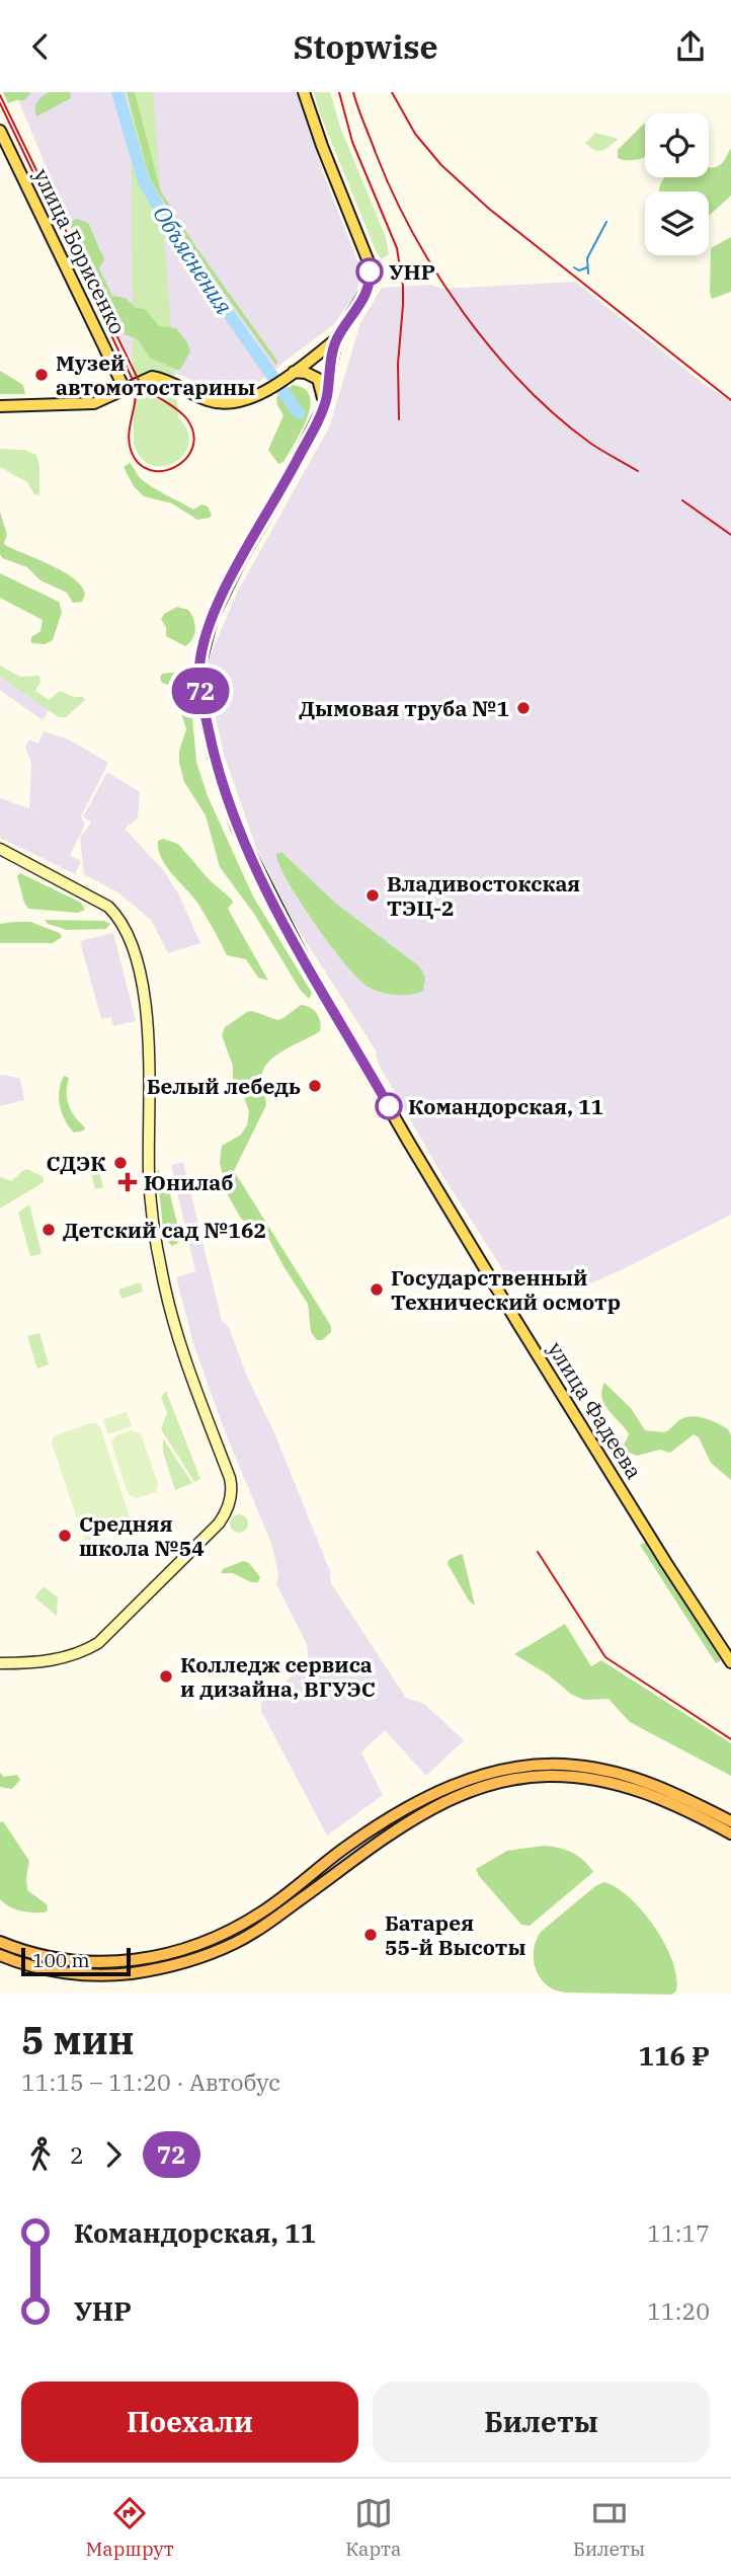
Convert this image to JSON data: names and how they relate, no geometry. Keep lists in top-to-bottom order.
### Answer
{
  "streets": {
    "main road": ["улица Борисенко", "улица Фадеева"]
  },
  "water": ["Объяснения"],
  "places": {
    "other": [
      "УНР",
      "Музей автомотостарины",
      "Дымовая труба №1",
      "Владивостокская ТЭЦ-2",
      "Белый лебедь",
      "Командорская, 11",
      "СДЭК",
      "Детский сад №162",
      "Государственный Технический осмотр",
      "Средняя школа №54",
      "Колледж сервиса и дизайна, ВГУЭС",
      "Батарея 55-й Высоты"
    ],
    "health": ["Юнилаб"]
  },
  "lines": ["bus line 72"],
  "scale_bar": "100 m",
  "page": {
    "header": "Stopwise",
    "on_map": "72",
    "scale": "100 m",
    "heading": ["5 мин", "11:15 – 11:20 · Автобус", "116 ₽"],
    "legs": ["2", "72"],
    "list": [
      {
        "name": "Командорская, 11",
        "value": "11:17"
      },
      {
        "name": "УНР",
        "value": "11:20"
      }
    ],
    "buttons": ["Поехали", "Билеты"],
    "tabs": ["Маршрут", "Карта", "Билеты"]
  }
}
